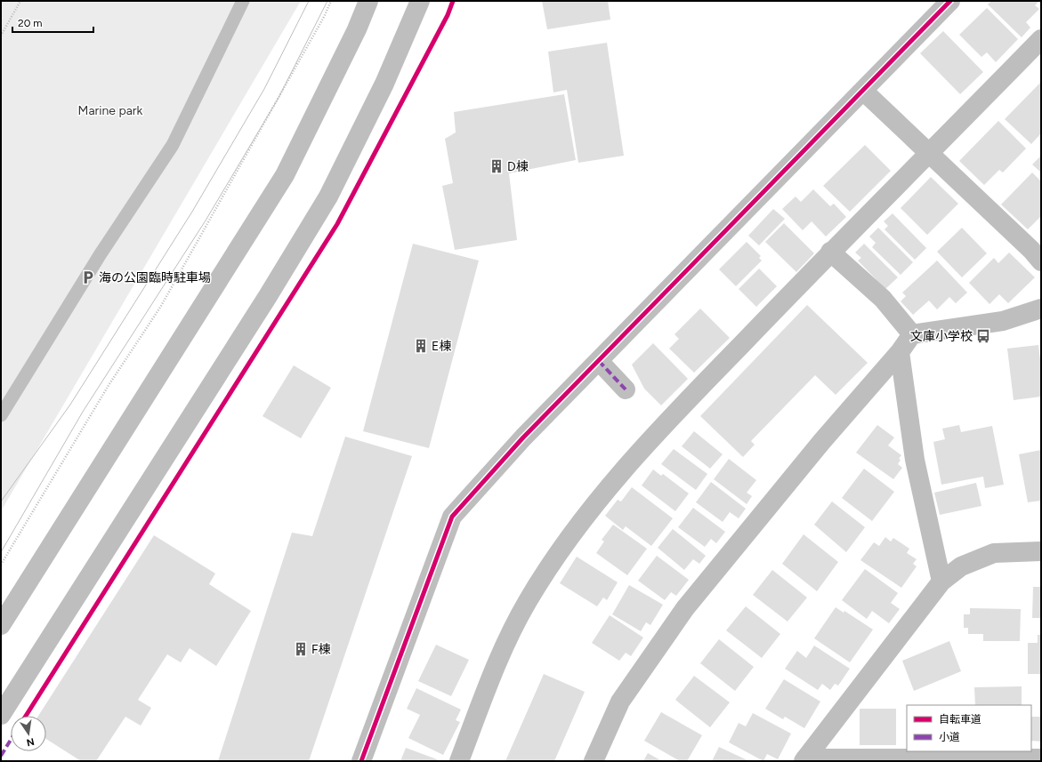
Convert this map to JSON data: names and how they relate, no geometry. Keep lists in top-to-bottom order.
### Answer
{
  "parks": ["Marine park"],
  "places": {
    "building": ["D棟", "E棟", "F棟"],
    "parking": ["海の公園臨時駐車場"],
    "bus stop": ["文庫小学校"]
  },
  "legend": ["自転車道", "小道"],
  "scale_bar": "20 m",
  "north": "bottom"
}
